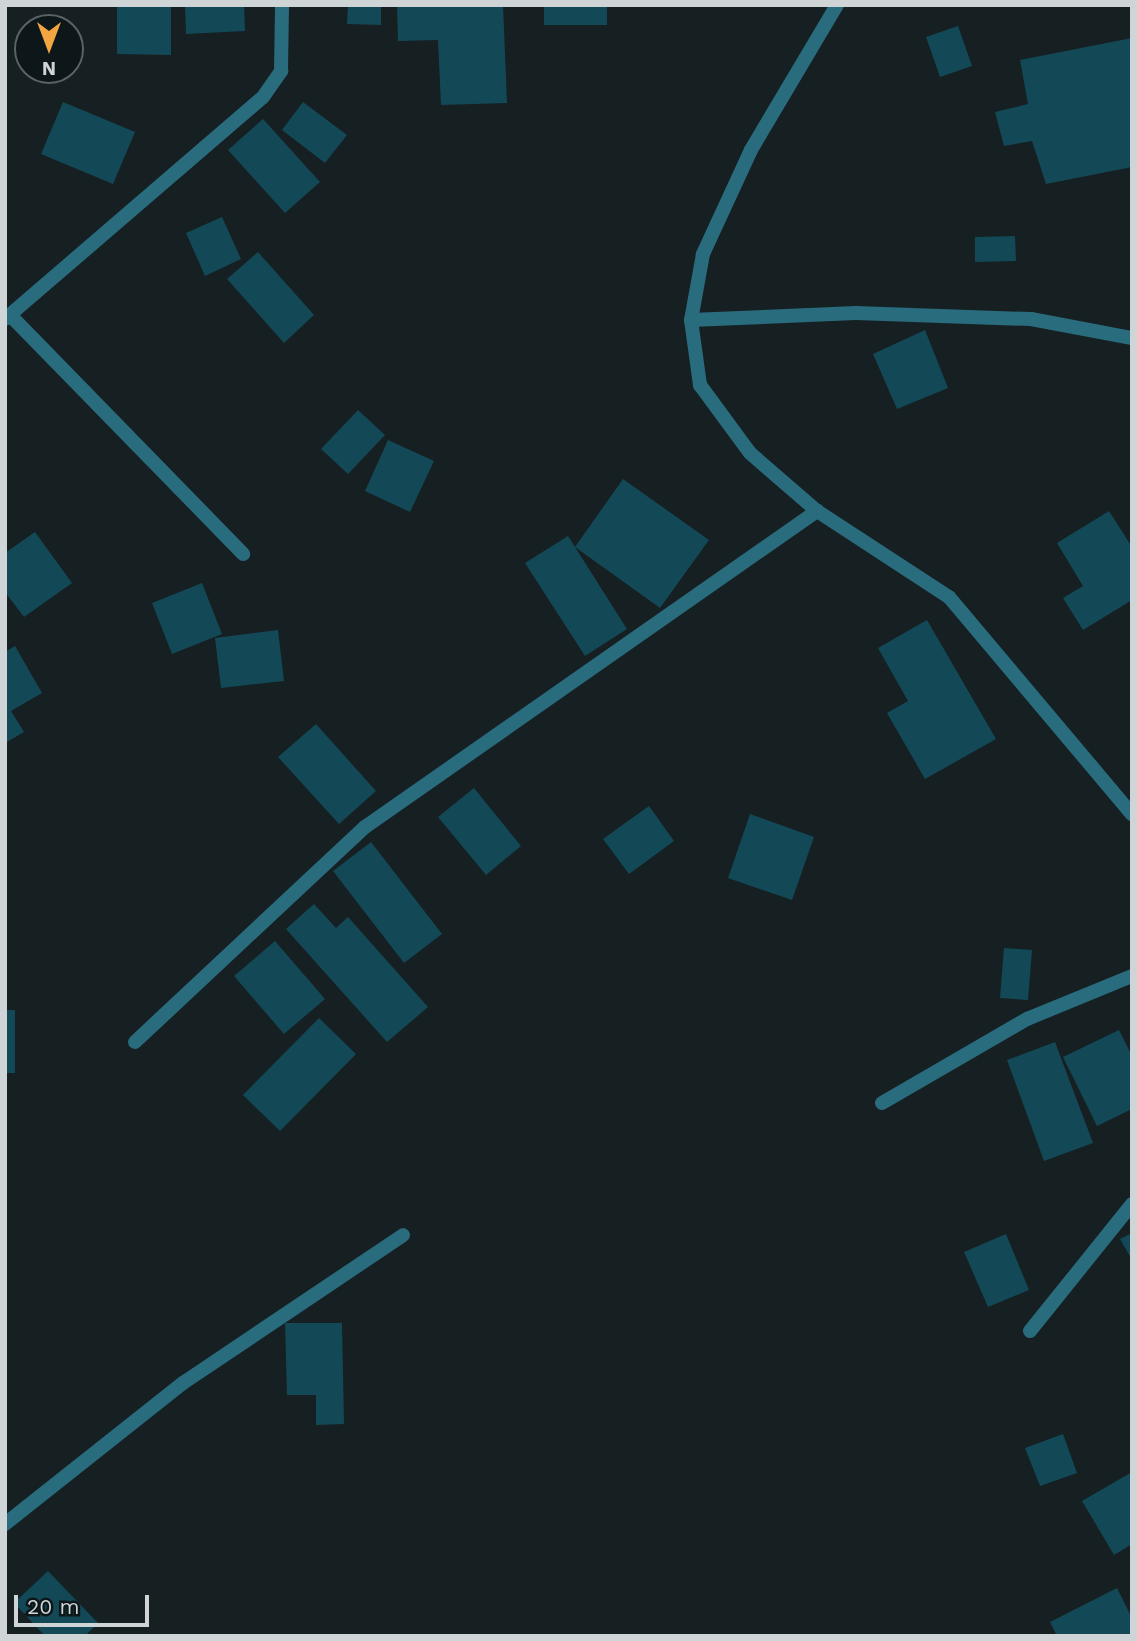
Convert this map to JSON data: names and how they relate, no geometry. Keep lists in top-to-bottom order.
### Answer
{
  "scale_bar": "20 m",
  "north": "bottom"
}
